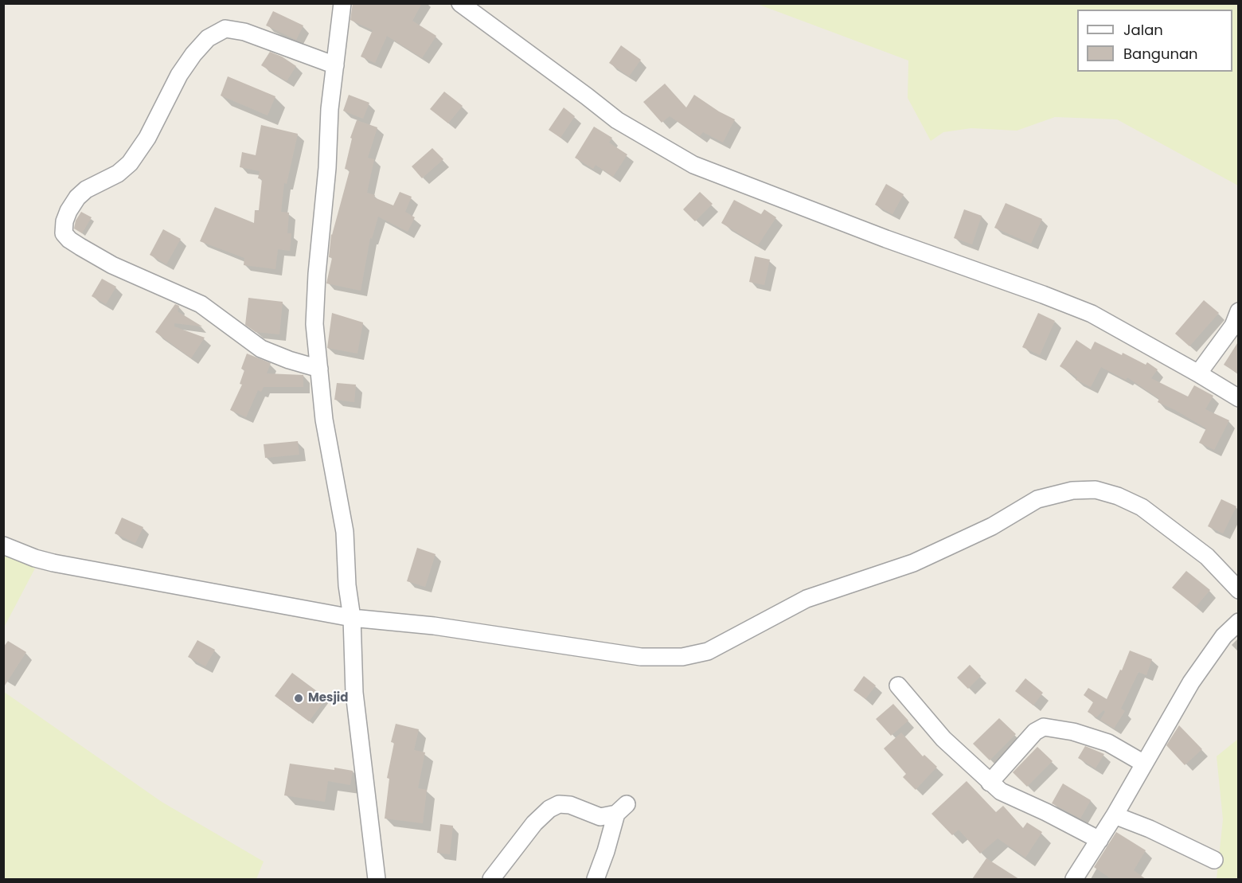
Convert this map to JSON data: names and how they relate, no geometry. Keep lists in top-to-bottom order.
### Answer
{
  "places": ["Mesjid"],
  "legend": ["Jalan", "Bangunan"]
}
